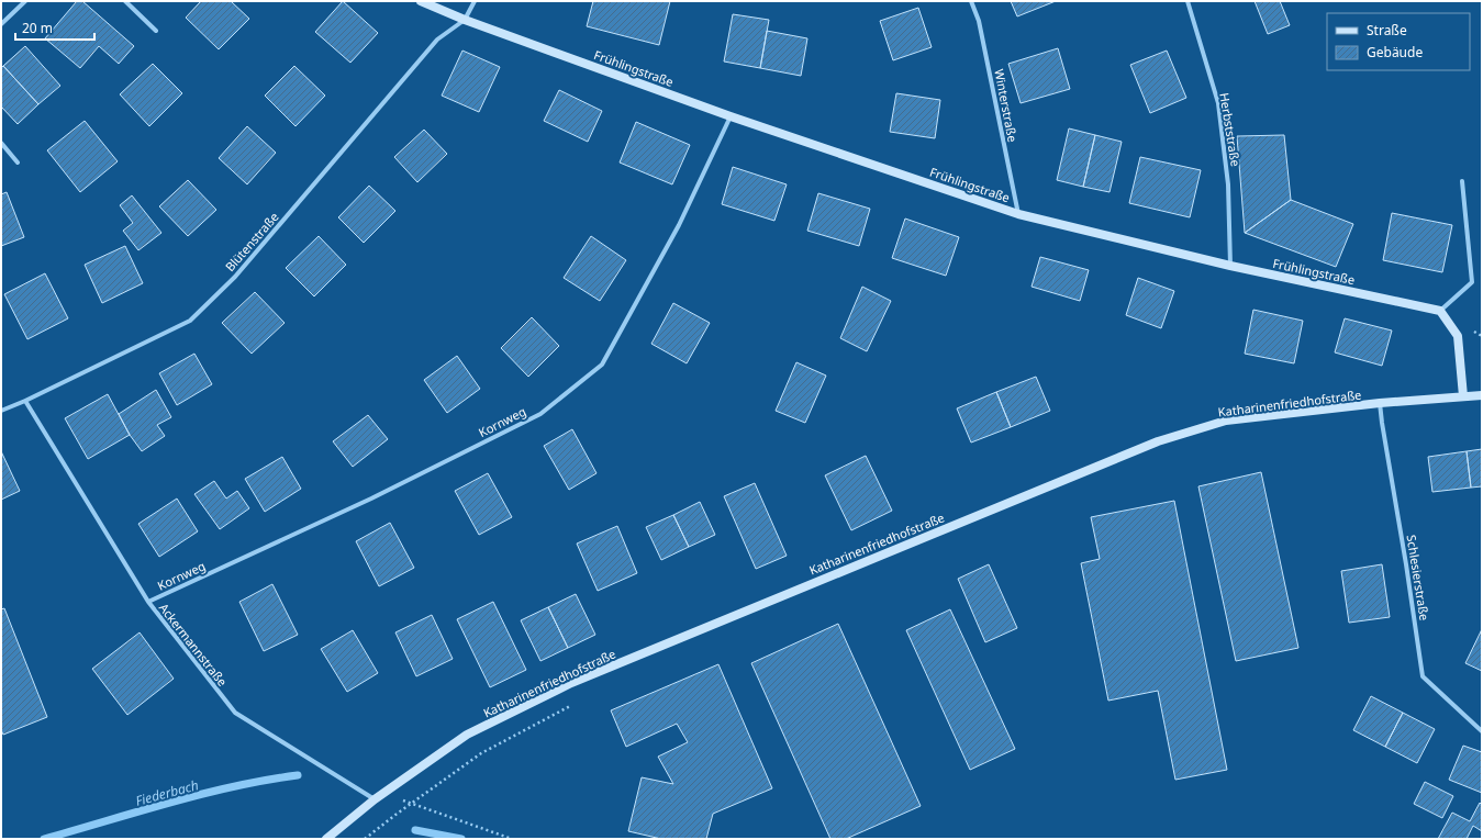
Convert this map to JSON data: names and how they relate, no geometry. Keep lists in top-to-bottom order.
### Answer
{
  "streets": {
    "street": [
      "Frühlingstraße",
      "Winterstraße",
      "Herbststraße",
      "Blütenstraße",
      "Katharinenfriedhofstraße",
      "Kornweg",
      "Schlesierstraße",
      "Ackermannstraße"
    ]
  },
  "crossings": [
    ["Frühlingstraße", "Winterstraße"],
    ["Frühlingstraße", "Herbststraße"],
    ["Frühlingstraße", "Blütenstraße"],
    ["Frühlingstraße", "Kornweg"],
    ["Blütenstraße", "Ackermannstraße"],
    ["Katharinenfriedhofstraße", "Schlesierstraße"],
    ["Katharinenfriedhofstraße", "Ackermannstraße"],
    ["Kornweg", "Ackermannstraße"]
  ],
  "water": ["Fiederbach"],
  "legend": ["Straße", "Gebäude"],
  "scale_bar": "20 m"
}
